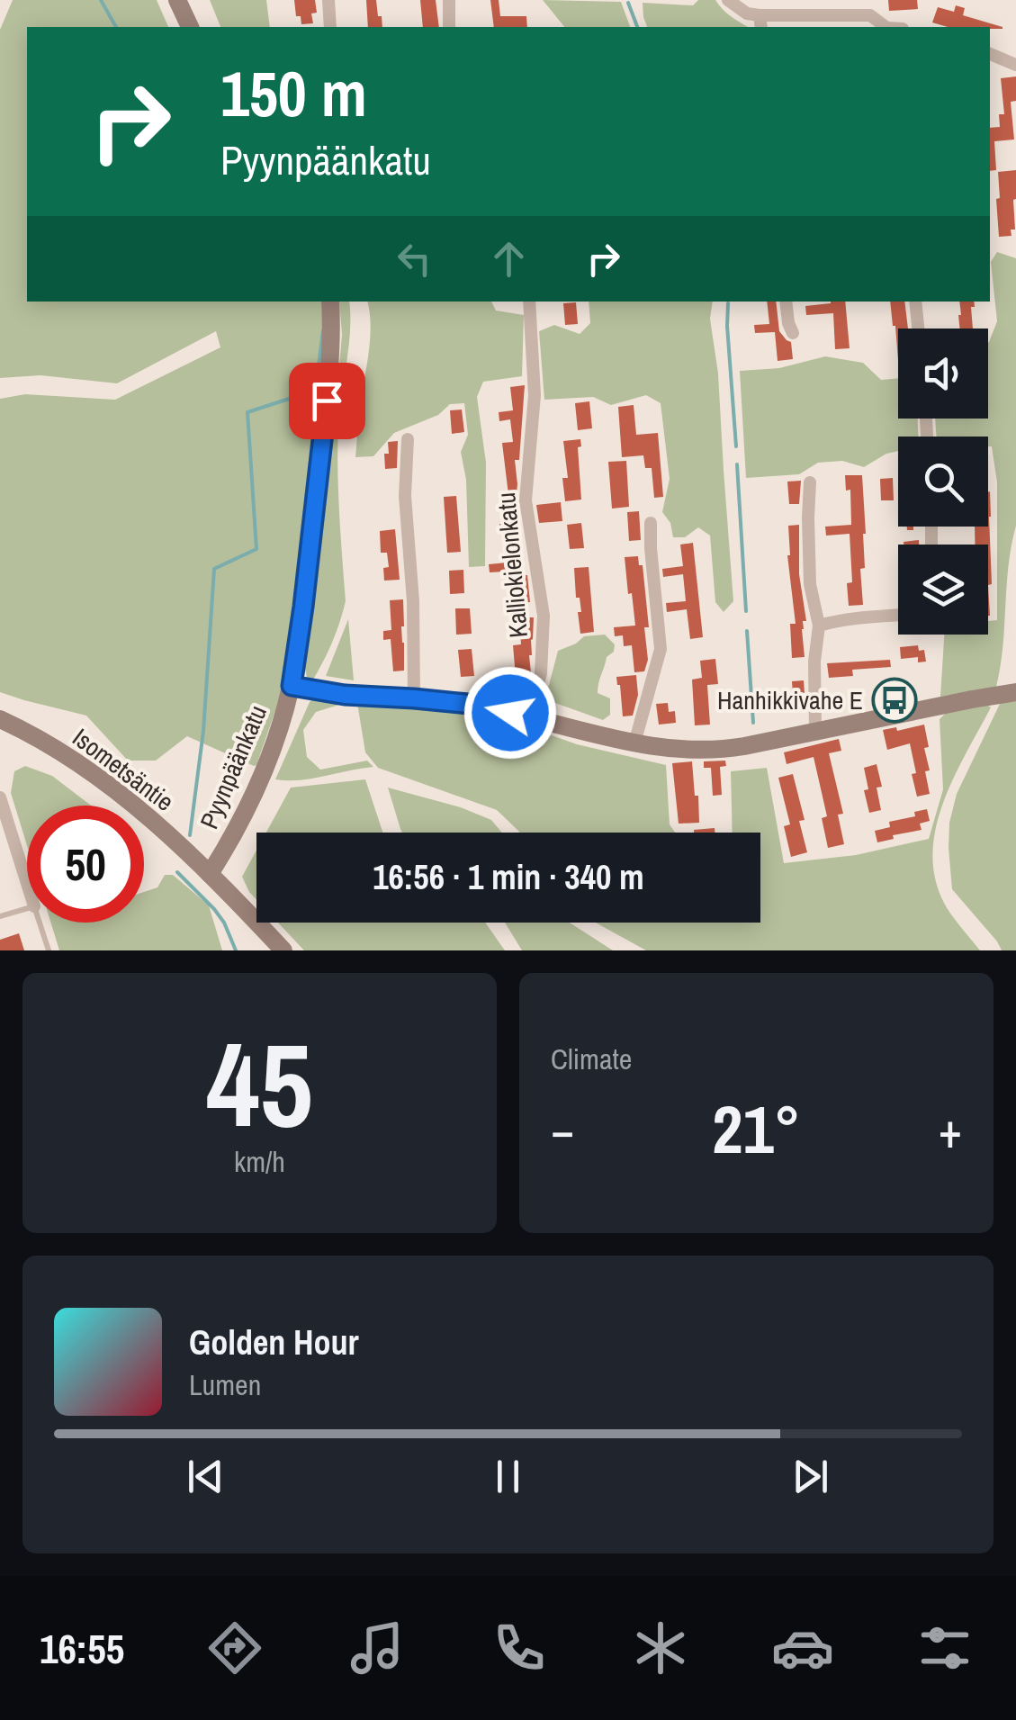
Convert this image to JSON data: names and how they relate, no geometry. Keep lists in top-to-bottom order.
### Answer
{
  "streets": {
    "main road": ["Pyynpäänkatu", "Isometsäntie"],
    "street": ["Kalliokielonkatu"]
  },
  "crossings": [
    ["Pyynpäänkatu", "Isometsäntie"]
  ],
  "places": {
    "bus stop": ["Hanhikkivahe E"]
  },
  "page": {
    "turn": ["150 m", "Pyynpäänkatu"],
    "limit": "50",
    "trip": "16:56 · 1 min · 340 m",
    "tile": [
      ["45", "km/h"],
      "Climate"
    ],
    "heat": ["−", "21°", "+"],
    "song": ["Golden Hour", "Lumen"],
    "tabs": "16:55"
  }
}
